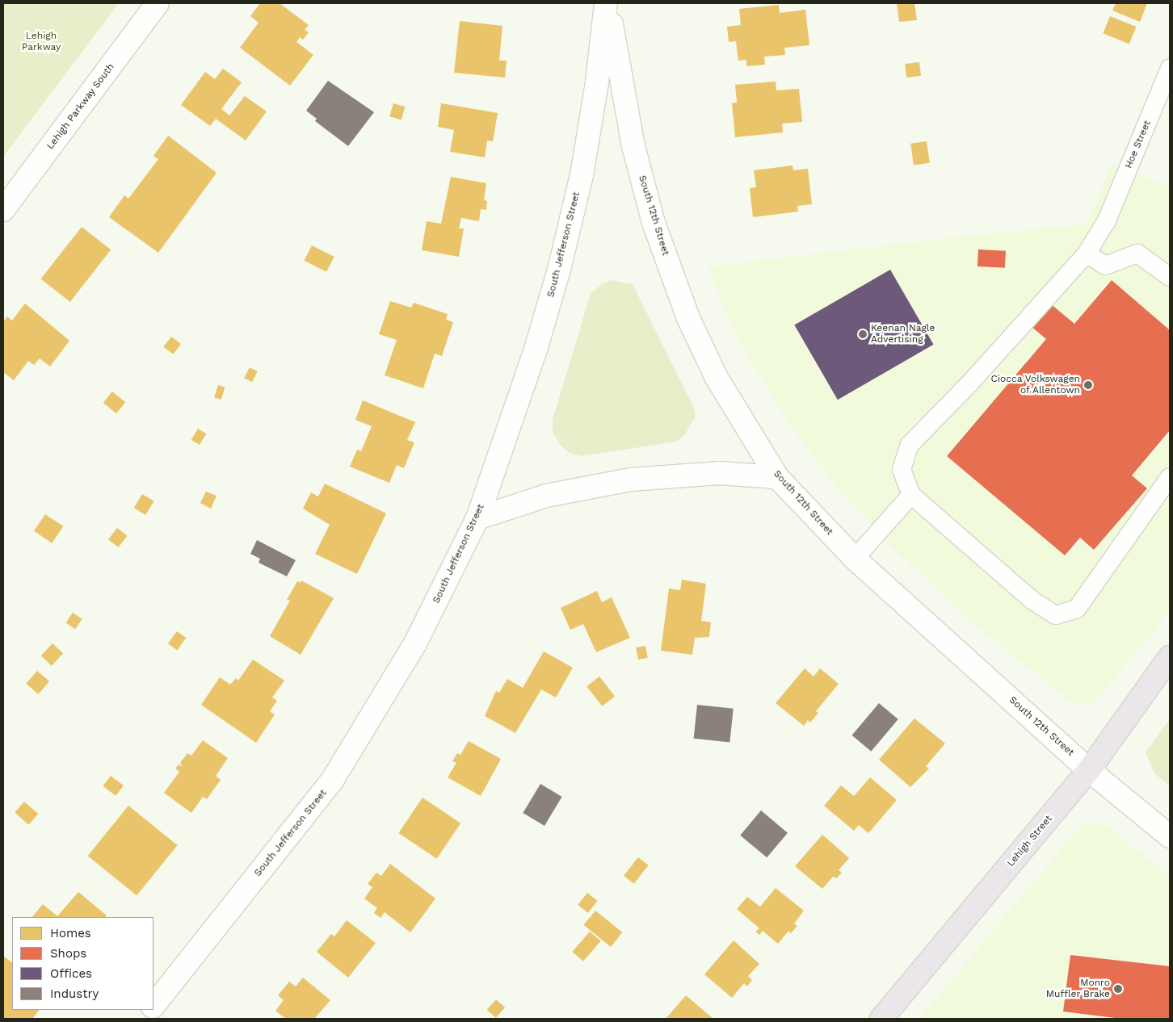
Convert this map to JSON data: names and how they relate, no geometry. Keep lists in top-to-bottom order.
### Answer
{
  "streets": {
    "main road": ["Lehigh Street"],
    "street": ["Lehigh Parkway South", "South 12th Street", "South Jefferson Street"],
    "lane": ["Hoe Street"]
  },
  "crossings": [
    ["South 12th Street", "Lehigh Street"]
  ],
  "parks": ["Lehigh Parkway"],
  "places": ["Keenan Nagle Advertising", "Ciocca Volkswagen of Allentown", "Monro Muffler Brake"],
  "legend": [
    "Homes",
    "Shops",
    "Offices",
    "Industry"
  ]
}
